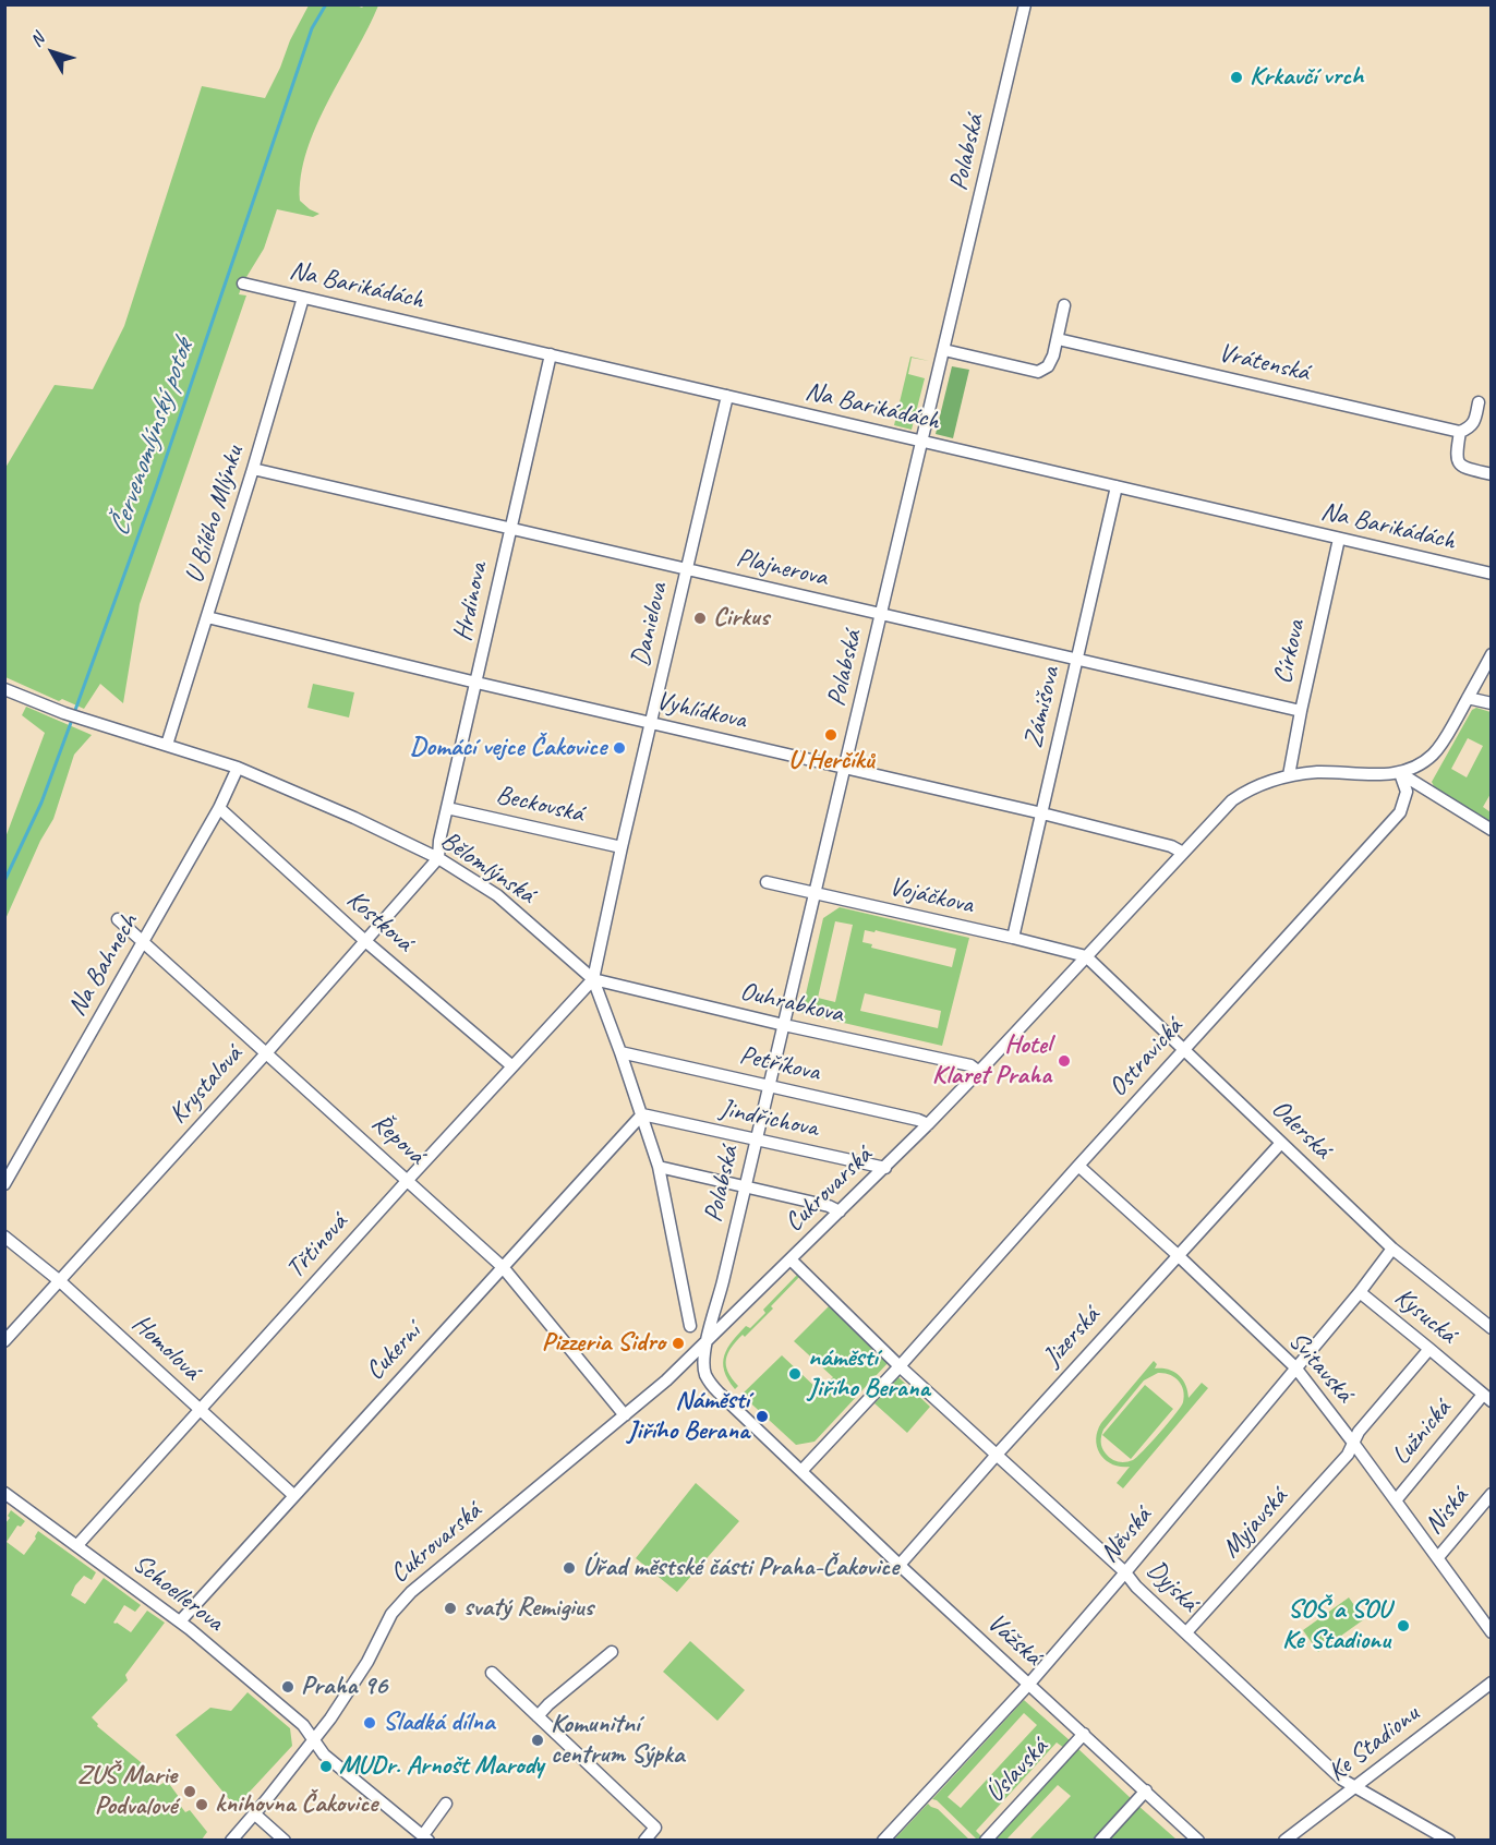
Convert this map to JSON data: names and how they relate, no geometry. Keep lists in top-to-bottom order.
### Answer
{
  "streets": {
    "street": [
      "Polabská",
      "Na Barikádách",
      "Vrátenská",
      "U Bílého Mlýnku",
      "Plajnerova",
      "Hrdinova",
      "Danielova",
      "Církova",
      "Zámišova",
      "Vyhlídkova",
      "Beckovská",
      "Bělomlýnská",
      "Vojáčkova",
      "Kostková",
      "Na Bahnech",
      "Ouhrabkova",
      "Ostravická",
      "Petříkova",
      "Krystalová",
      "Jindřichova",
      "Oderská",
      "Řepová",
      "Cukrovarská",
      "Třtinová",
      "Kysucká",
      "Jizerská",
      "Homolová",
      "Cukerní",
      "Svitavská",
      "Lužnická",
      "Niská",
      "Myjavská",
      "Něvská",
      "Dyjská",
      "Schoellerova",
      "Vážská",
      "Ke Stadionu",
      "Úslavská"
    ]
  },
  "crossings": [
    ["Polabská", "Na Barikádách"],
    ["Polabská", "Plajnerova"],
    ["Polabská", "Vyhlídkova"],
    ["Polabská", "Vojáčkova"],
    ["Polabská", "Ouhrabkova"],
    ["Polabská", "Petříkova"],
    ["Polabská", "Jindřichova"],
    ["Polabská", "Cukrovarská"],
    ["Na Barikádách", "U Bílého Mlýnku"],
    ["Na Barikádách", "Hrdinova"],
    ["Na Barikádách", "Danielova"],
    ["Na Barikádách", "Církova"],
    ["Na Barikádách", "Zámišova"],
    ["U Bílého Mlýnku", "Plajnerova"],
    ["U Bílého Mlýnku", "Vyhlídkova"],
    ["U Bílého Mlýnku", "Bělomlýnská"],
    ["Plajnerova", "Hrdinova"],
    ["Plajnerova", "Danielova"],
    ["Plajnerova", "Církova"],
    ["Plajnerova", "Zámišova"],
    ["Hrdinova", "Vyhlídkova"],
    ["Hrdinova", "Beckovská"],
    ["Hrdinova", "Bělomlýnská"],
    ["Hrdinova", "Krystalová"],
    ["Danielova", "Vyhlídkova"],
    ["Danielova", "Beckovská"],
    ["Danielova", "Bělomlýnská"],
    ["Danielova", "Ouhrabkova"],
    ["Danielova", "Třtinová"],
    ["Církova", "Cukrovarská"],
    ["Zámišova", "Vyhlídkova"],
    ["Zámišova", "Vojáčkova"],
    ["Vyhlídkova", "Cukrovarská"],
    ["Bělomlýnská", "Na Bahnech"],
    ["Bělomlýnská", "Ouhrabkova"],
    ["Bělomlýnská", "Petříkova"],
    ["Bělomlýnská", "Krystalová"],
    ["Bělomlýnská", "Jindřichova"],
    ["Bělomlýnská", "Třtinová"],
    ["Bělomlýnská", "Cukerní"],
    ["Vojáčkova", "Oderská"],
    ["Vojáčkova", "Cukrovarská"],
    ["Kostková", "Na Bahnech"],
    ["Kostková", "Krystalová"],
    ["Kostková", "Třtinová"],
    ["Na Bahnech", "Řepová"],
    ["Ouhrabkova", "Cukrovarská"],
    ["Ouhrabkova", "Třtinová"],
    ["Ostravická", "Oderská"],
    ["Ostravická", "Cukrovarská"],
    ["Ostravická", "Svitavská"],
    ["Ostravická", "Dyjská"],
    ["Petříkova", "Cukrovarská"],
    ["Krystalová", "Řepová"],
    ["Krystalová", "Homolová"],
    ["Jindřichova", "Cukrovarská"],
    ["Jindřichova", "Cukerní"],
    ["Oderská", "Cukrovarská"],
    ["Oderská", "Jizerská"],
    ["Oderská", "Něvská"],
    ["Řepová", "Cukrovarská"],
    ["Řepová", "Třtinová"],
    ["Řepová", "Cukerní"],
    ["Cukrovarská", "Schoellerova"],
    ["Třtinová", "Homolová"],
    ["Třtinová", "Schoellerova"],
    ["Kysucká", "Lužnická"],
    ["Kysucká", "Myjavská"],
    ["Kysucká", "Něvská"],
    ["Jizerská", "Svitavská"],
    ["Jizerská", "Dyjská"],
    ["Jizerská", "Vážská"],
    ["Homolová", "Cukerní"],
    ["Cukerní", "Schoellerova"],
    ["Svitavská", "Lužnická"],
    ["Svitavská", "Niská"],
    ["Svitavská", "Myjavská"],
    ["Svitavská", "Něvská"],
    ["Myjavská", "Dyjská"],
    ["Něvská", "Dyjská"],
    ["Něvská", "Vážská"],
    ["Dyjská", "Ke Stadionu"],
    ["Vážská", "Úslavská"]
  ],
  "water": ["Červenomlýnský potok"],
  "places": [
    "Krkavčí vrch",
    "Cirkus",
    "U Herčíků",
    "Domácí vejce Čakovice",
    "Hotel Klaret Praha",
    "Pizzeria Sidro",
    "náměstí Jiřího Berana",
    "Náměstí Jiřího Berana",
    "Úřad městské části Praha-Čakovice",
    "svatý Remigius",
    "SOŠ a SOU Ke Stadionu",
    "Praha 96",
    "Sladká dílna",
    "Komunitní centrum Sýpka",
    "MUDr. Arnošt Marody",
    "ZUŠ Marie Podvalové",
    "knihovna Čakovice"
  ],
  "north": "top left"
}
